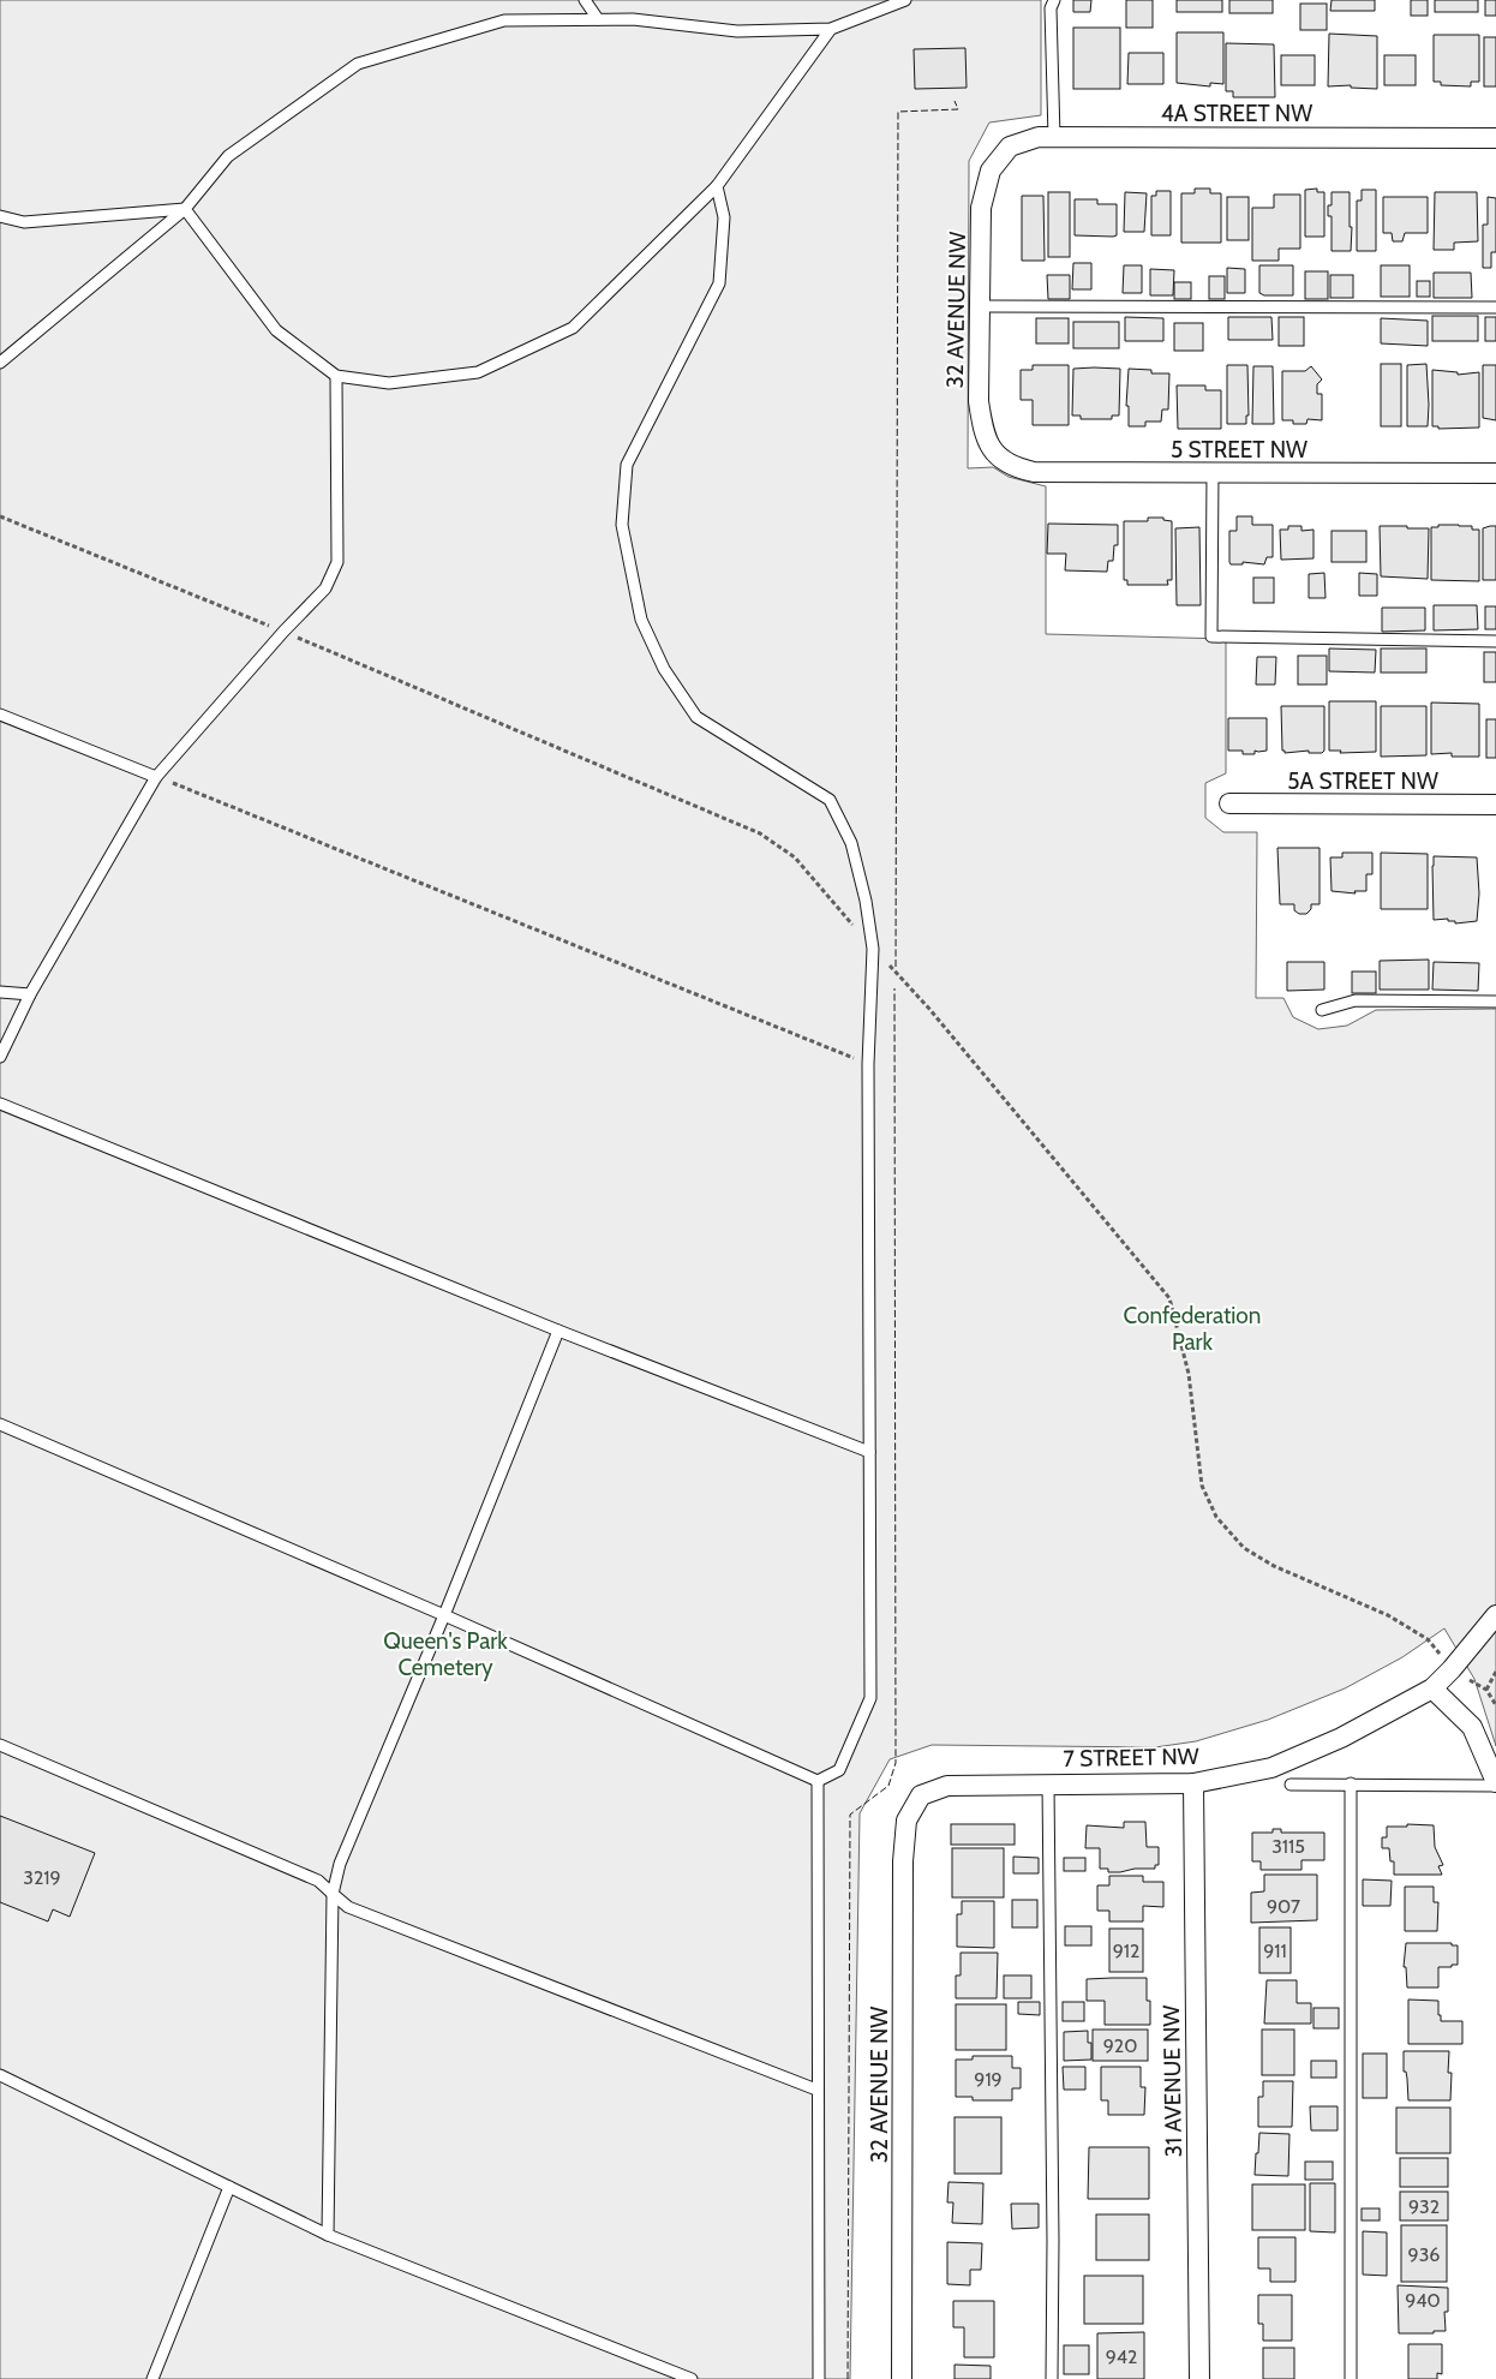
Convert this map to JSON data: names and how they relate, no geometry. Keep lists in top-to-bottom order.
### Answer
{
  "streets": {
    "street": [
      "4A STREET NW",
      "32 AVENUE NW",
      "5 STREET NW",
      "5A STREET NW",
      "7 STREET NW",
      "31 AVENUE NW"
    ]
  },
  "crossings": [
    ["4A STREET NW", "32 AVENUE NW"],
    ["32 AVENUE NW", "5 STREET NW"],
    ["32 AVENUE NW", "7 STREET NW"],
    ["7 STREET NW", "31 AVENUE NW"]
  ],
  "parks": ["Confederation Park", "Queen's Park Cemetery"],
  "house_numbers": [
    "3115",
    "3219",
    "907",
    "912",
    "911",
    "920",
    "919",
    "932",
    "936",
    "940",
    "942"
  ]
}
